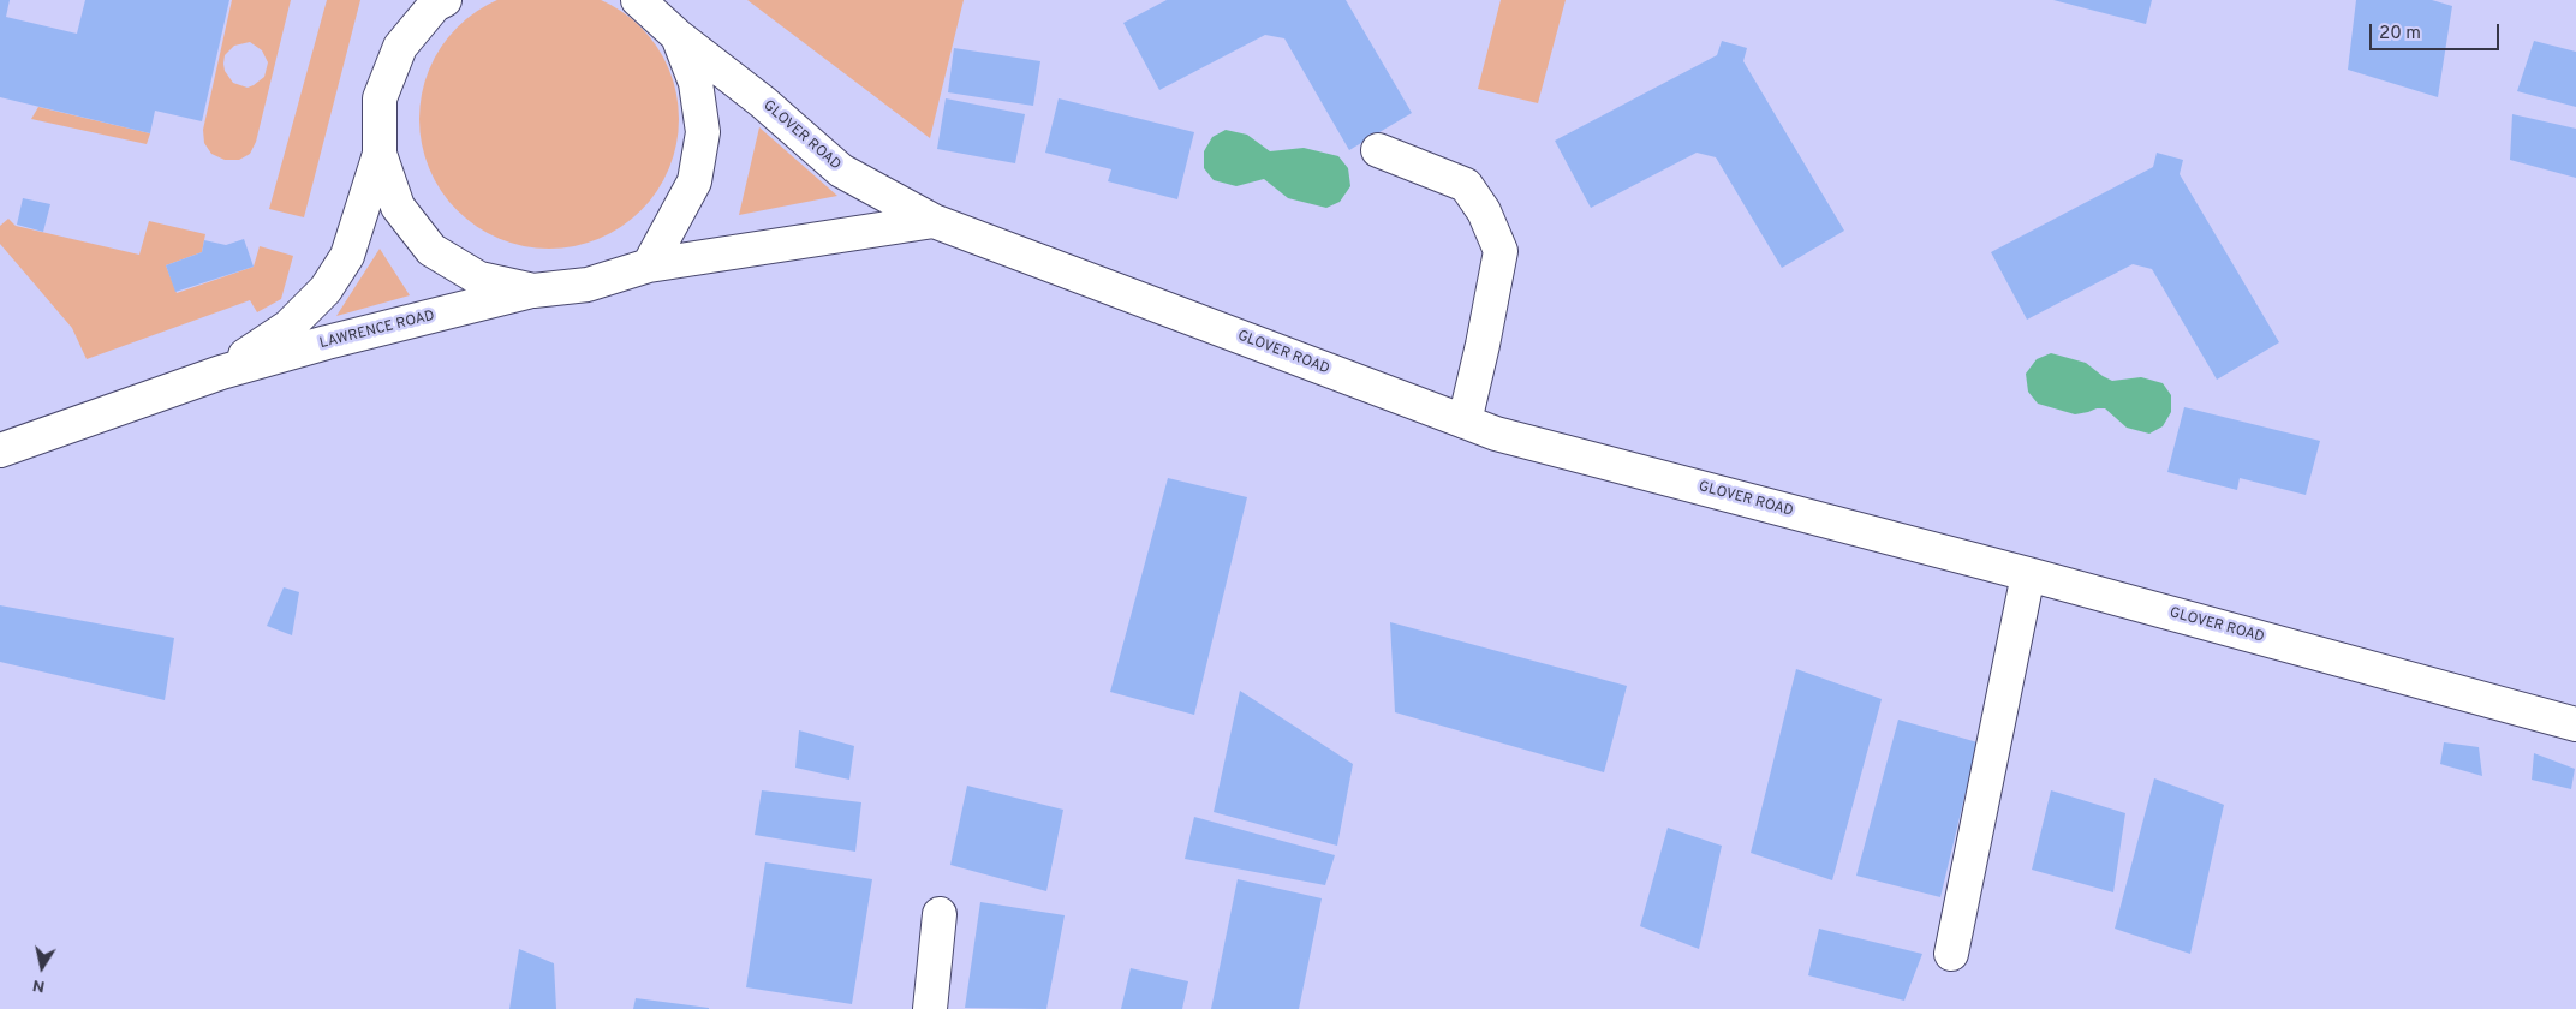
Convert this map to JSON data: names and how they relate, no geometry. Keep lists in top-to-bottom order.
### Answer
{
  "streets": {
    "street": ["GLOVER ROAD", "LAWRENCE ROAD"]
  },
  "crossings": [
    ["GLOVER ROAD", "LAWRENCE ROAD"]
  ],
  "scale_bar": "20 m",
  "north": "bottom"
}
